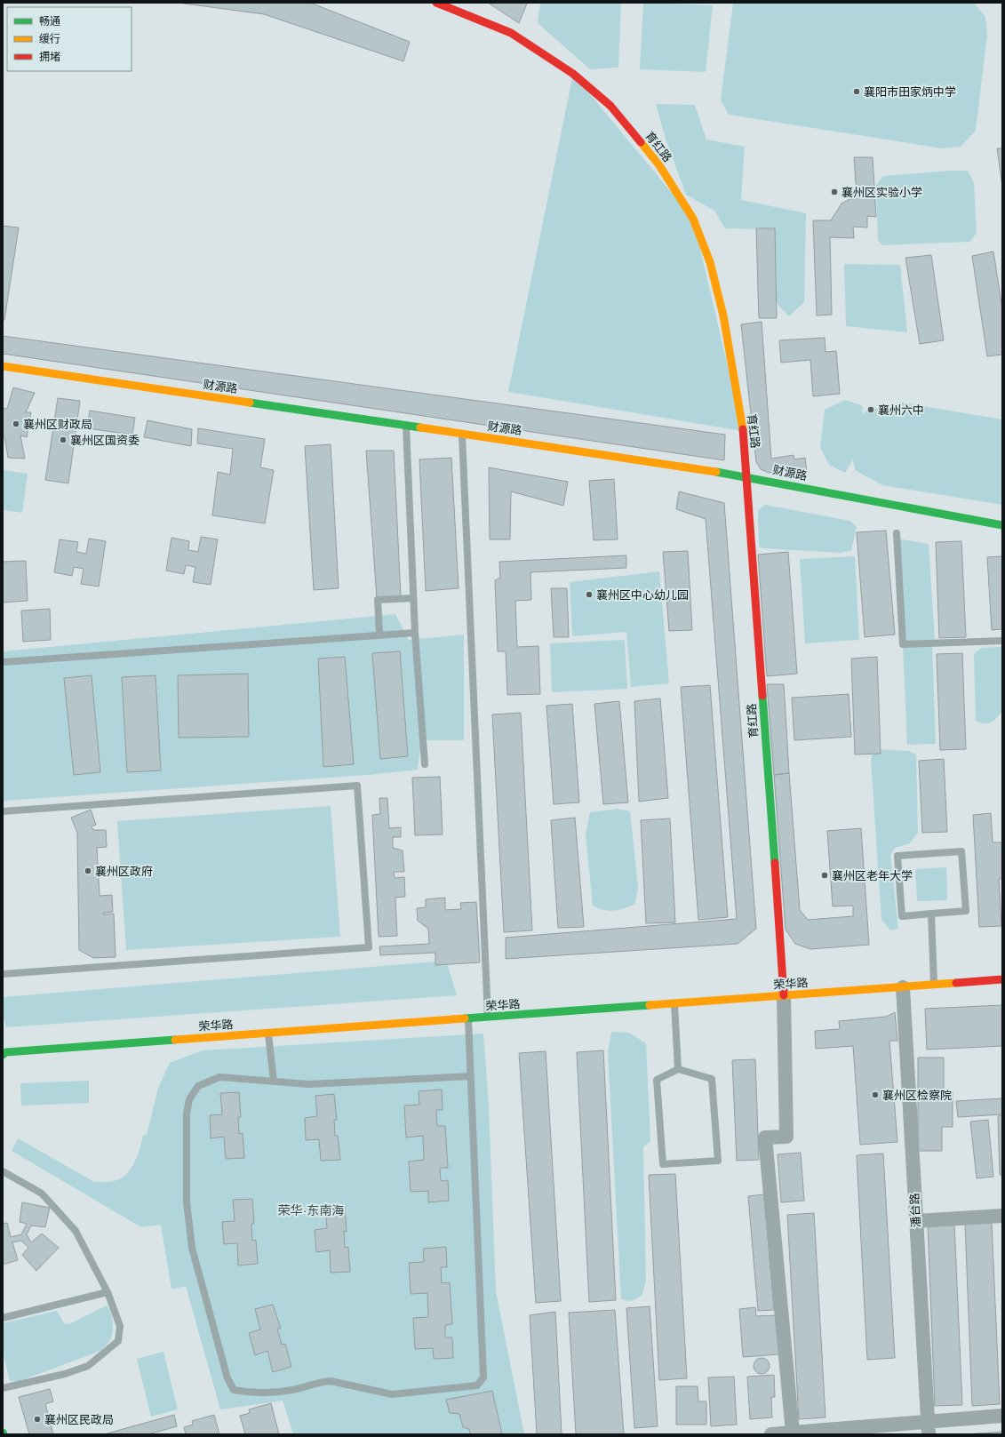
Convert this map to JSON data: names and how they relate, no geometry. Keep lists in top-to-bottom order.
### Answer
{
  "streets": {
    "street": [
      "育红路",
      "财源路",
      "荣华路",
      "潘台路"
    ]
  },
  "crossings": [
    ["育红路", "财源路"],
    ["育红路", "荣华路"],
    ["荣华路", "潘台路"]
  ],
  "districts": ["荣华·东南海"],
  "places": [
    "襄阳市田家炳中学",
    "襄州区实验小学",
    "襄州六中",
    "襄州区财政局",
    "襄州区国资委",
    "襄州区中心幼儿园",
    "襄州区政府",
    "襄州区老年大学",
    "襄州区检察院",
    "襄州区民政局"
  ],
  "legend": ["畅通", "缓行", "拥堵"]
}
